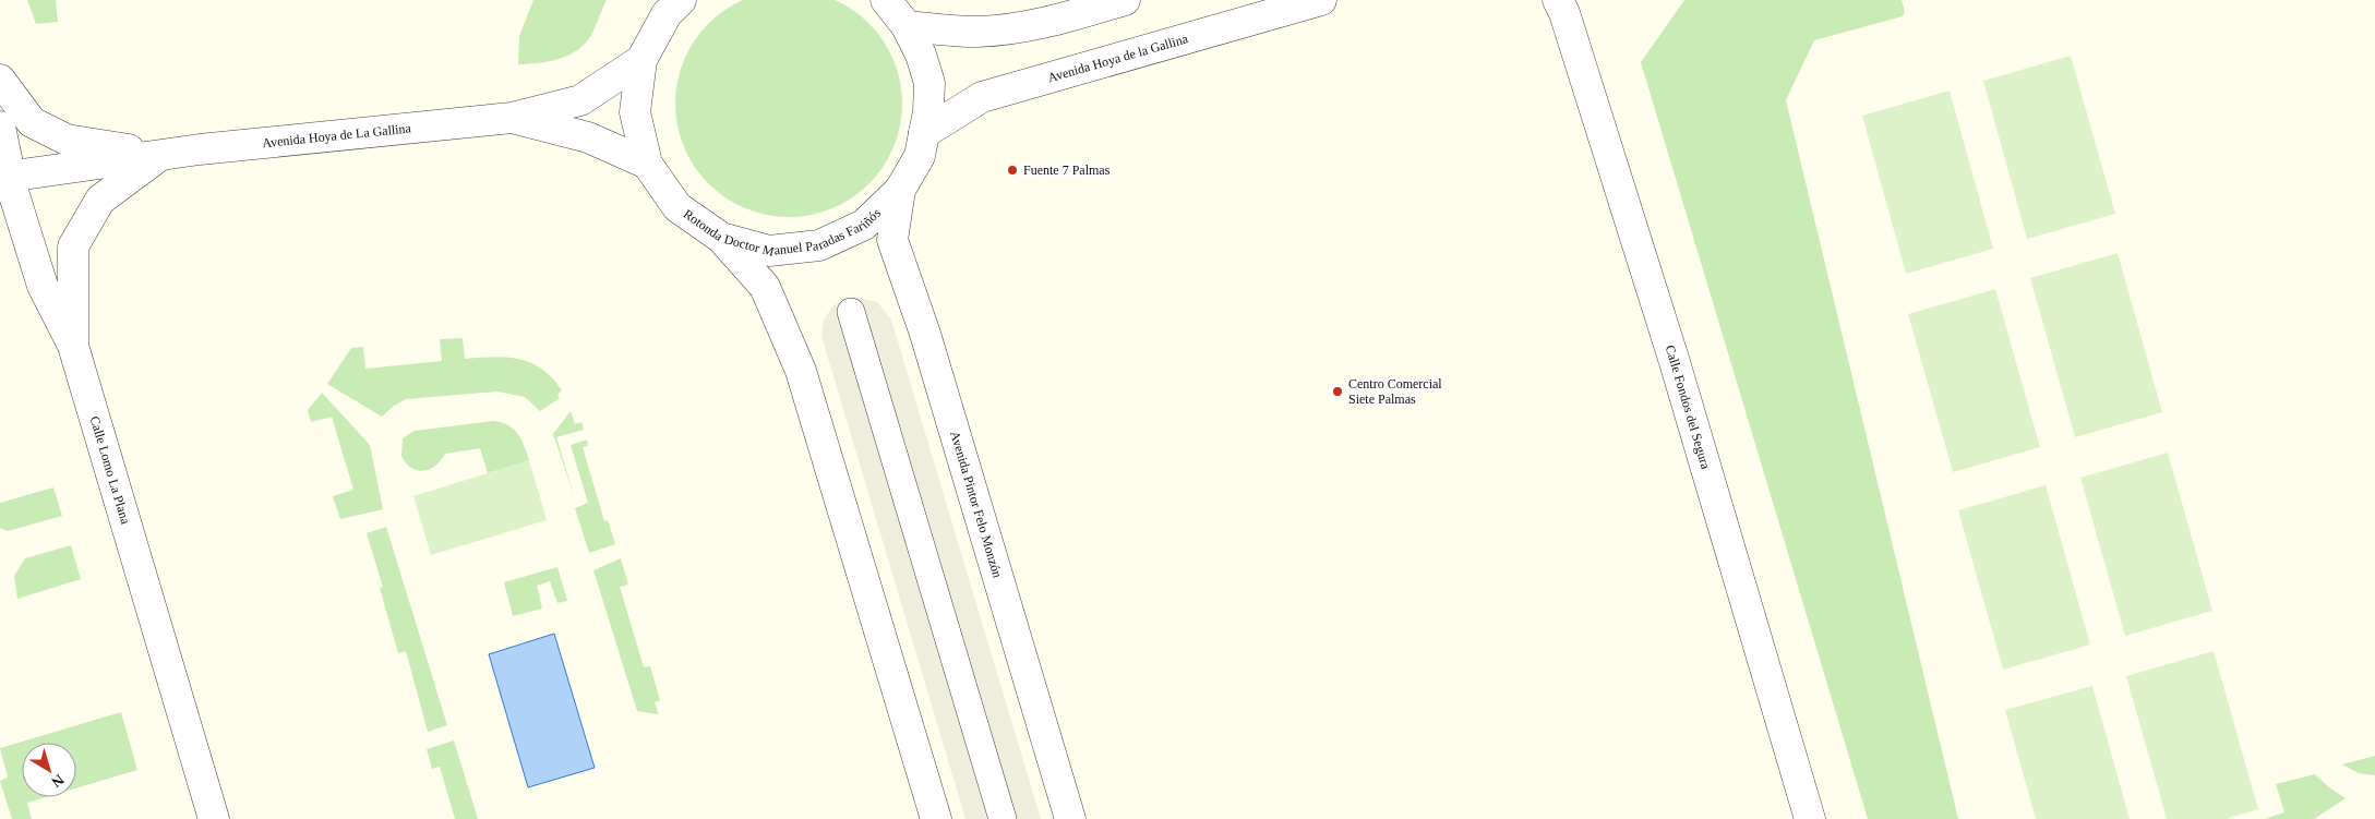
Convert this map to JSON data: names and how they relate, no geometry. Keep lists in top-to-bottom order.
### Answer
{
  "streets": {
    "street": [
      "Avenida Hoya de la Gallina",
      "Avenida Hoya de La Gallina",
      "Rotonda Doctor Manuel Paradas Fariñós",
      "Calle Fondos del Segura",
      "Calle Lomo La Plana",
      "Avenida Pintor Felo Monzón"
    ]
  },
  "crossings": [
    ["Avenida Hoya de la Gallina", "Rotonda Doctor Manuel Paradas Fariñós"],
    ["Avenida Hoya de La Gallina", "Rotonda Doctor Manuel Paradas Fariñós"],
    ["Avenida Hoya de La Gallina", "Calle Lomo La Plana"],
    ["Rotonda Doctor Manuel Paradas Fariñós", "Avenida Pintor Felo Monzón"]
  ],
  "places": ["Fuente 7 Palmas", "Centro Comercial Siete Palmas"],
  "north": "bottom right"
}
